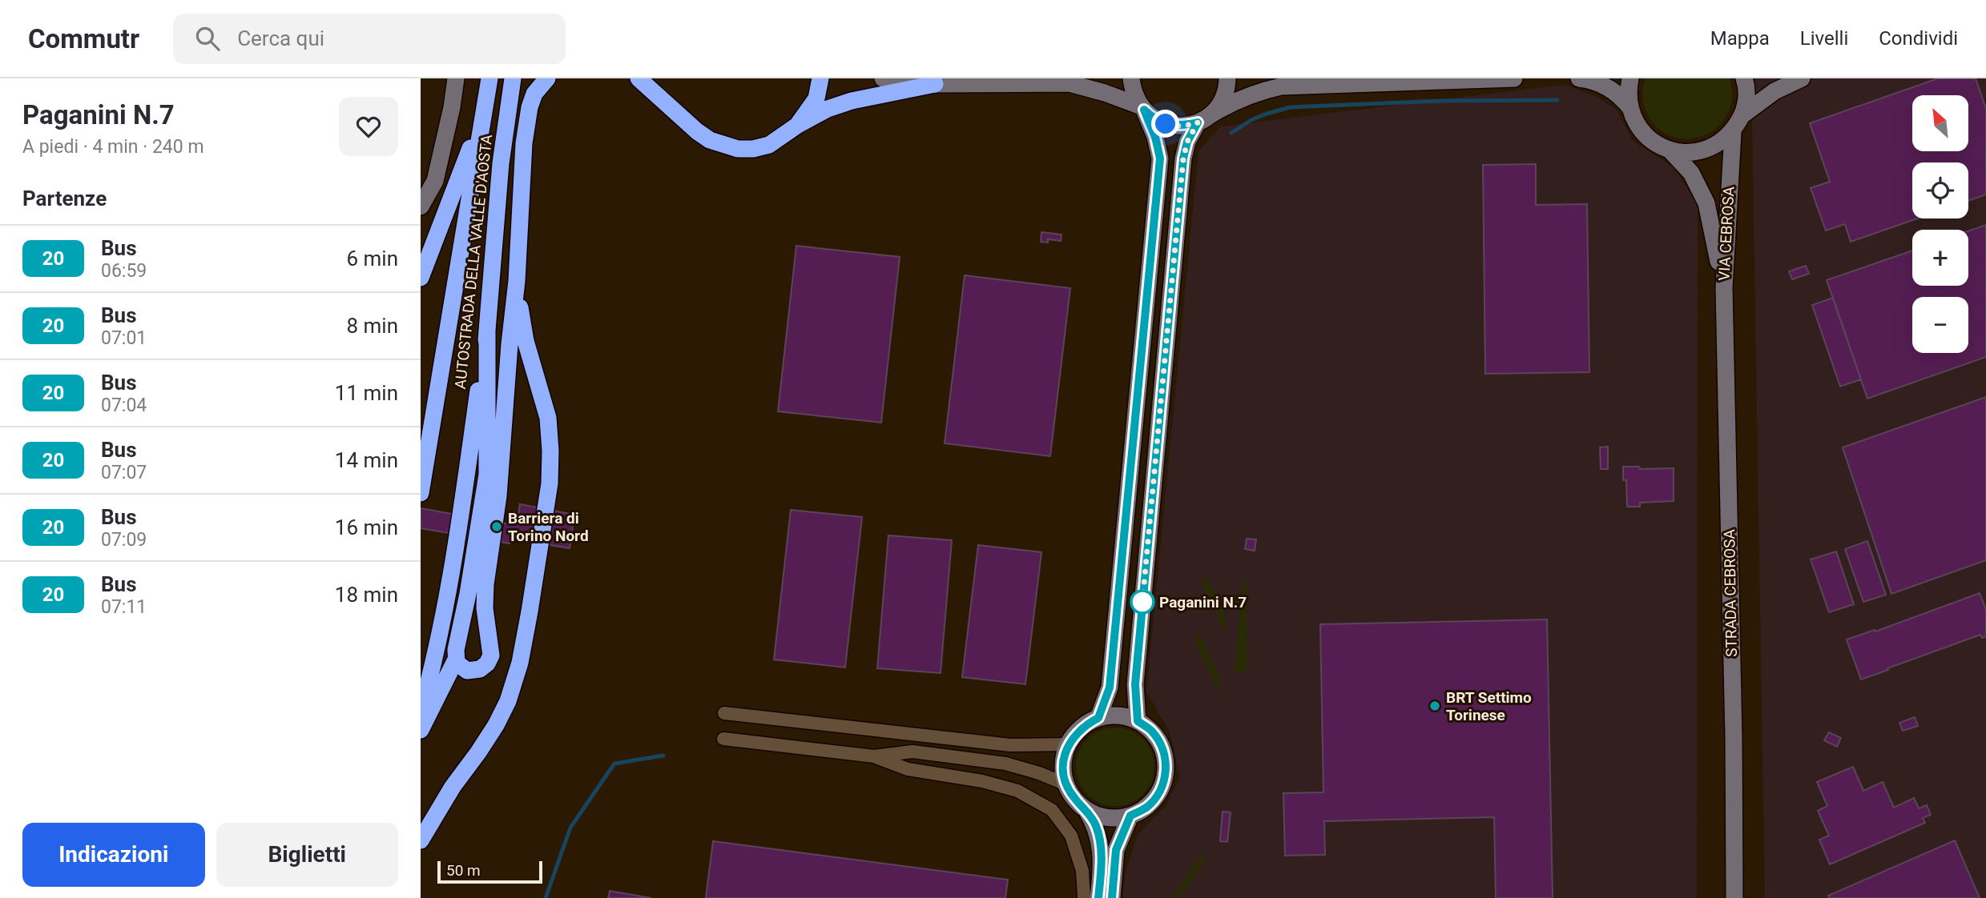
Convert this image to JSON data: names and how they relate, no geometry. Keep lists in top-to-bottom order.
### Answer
{
  "streets": {
    "highway": ["AUTOSTRADA DELLA VALLE D'AOSTA"],
    "street": ["VIA CEBROSA", "STRADA CEBROSA"]
  },
  "crossings": [
    ["VIA CEBROSA", "STRADA CEBROSA"]
  ],
  "places": ["Barriera di Torino Nord", "Paganini N.7", "BRT Settimo Torinese"],
  "lines": ["bus line 20"],
  "scale_bar": "50 m",
  "north": "top left",
  "page": {
    "header": "Commutr",
    "search": "Cerca qui",
    "nav": ["Mappa", "Livelli", "Condividi"],
    "heading": [
      ["Paganini N.7", "A piedi · 4 min · 240 m"],
      "Partenze"
    ],
    "map_buttons": ["+", "−"],
    "list": [
      {
        "mark": "20",
        "name": "Bus",
        "note": "06:59",
        "value": "6 min"
      },
      {
        "mark": "20",
        "name": "Bus",
        "note": "07:01",
        "value": "8 min"
      },
      {
        "mark": "20",
        "name": "Bus",
        "note": "07:04",
        "value": "11 min"
      },
      {
        "mark": "20",
        "name": "Bus",
        "note": "07:07",
        "value": "14 min"
      },
      {
        "mark": "20",
        "name": "Bus",
        "note": "07:09",
        "value": "16 min"
      },
      {
        "mark": "20",
        "name": "Bus",
        "note": "07:11",
        "value": "18 min"
      }
    ],
    "buttons": ["Indicazioni", "Biglietti"],
    "scale": "50 m"
  }
}
